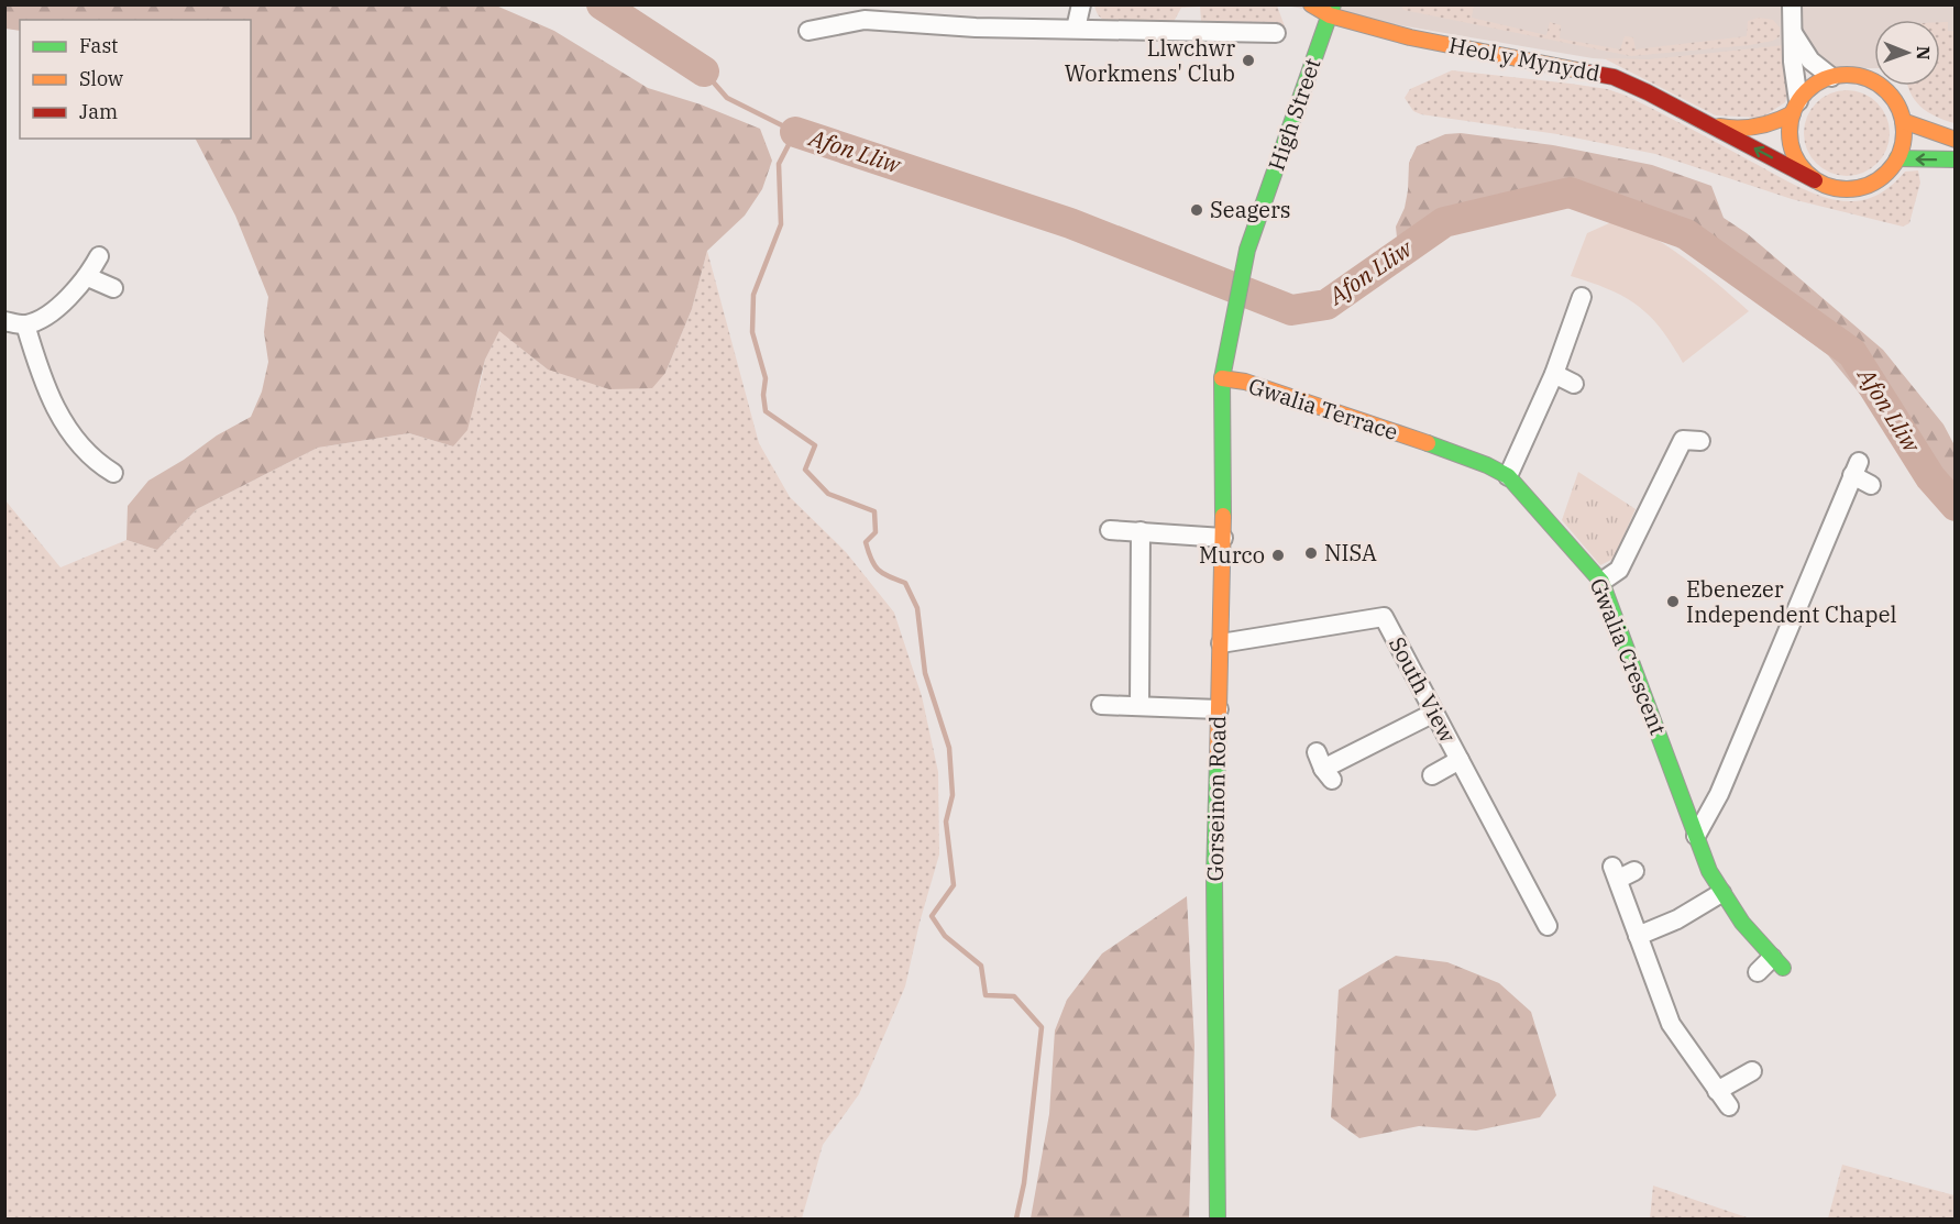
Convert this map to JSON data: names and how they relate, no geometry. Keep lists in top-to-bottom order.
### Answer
{
  "streets": {
    "street": [
      "Heol y Mynydd",
      "High Street",
      "Gwalia Terrace",
      "Gwalia Crescent",
      "South View",
      "Gorseinon Road"
    ]
  },
  "crossings": [
    ["Heol y Mynydd", "High Street"],
    ["High Street", "Gwalia Terrace"],
    ["High Street", "Gorseinon Road"],
    ["Gwalia Terrace", "Gwalia Crescent"],
    ["Gwalia Terrace", "Gorseinon Road"],
    ["South View", "Gorseinon Road"]
  ],
  "water": ["Afon Lliw"],
  "places": [
    "Llwchwr Workmens' Club",
    "Seagers",
    "NISA",
    "Murco",
    "Ebenezer Independent Chapel"
  ],
  "legend": ["Fast", "Slow", "Jam"],
  "north": "right"
}
